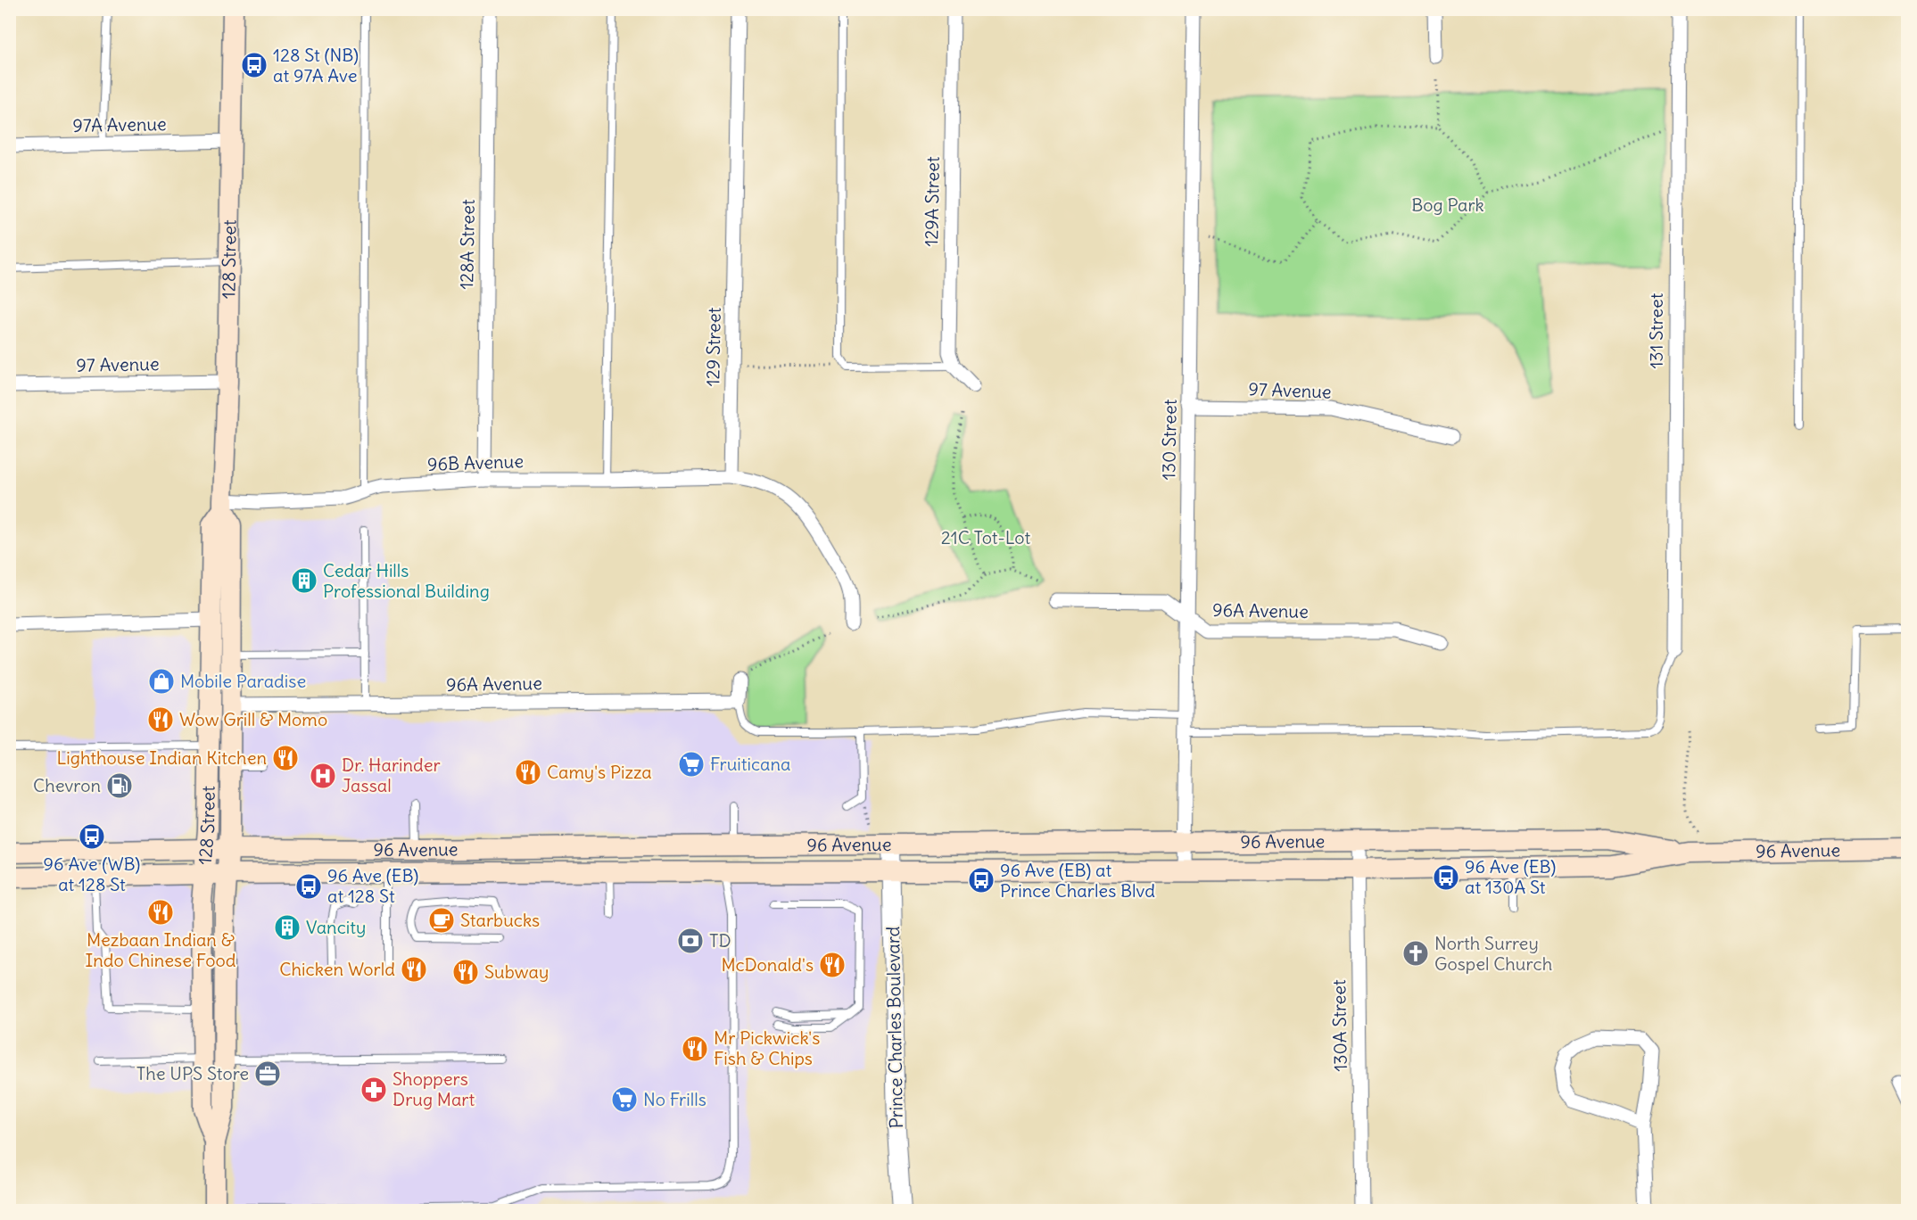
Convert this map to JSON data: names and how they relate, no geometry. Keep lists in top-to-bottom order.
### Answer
{
  "streets": {
    "main road": ["128 Street", "96 Avenue"],
    "street": [
      "97A Avenue",
      "129A Street",
      "128A Street",
      "131 Street",
      "129 Street",
      "97 Avenue",
      "130 Street",
      "96B Avenue",
      "96A Avenue",
      "130A Street",
      "Prince Charles Boulevard"
    ]
  },
  "crossings": [
    ["97A Avenue", "128 Street"],
    ["128A Street", "96B Avenue"],
    ["128 Street", "97 Avenue"],
    ["128 Street", "96B Avenue"],
    ["128 Street", "96A Avenue"],
    ["128 Street", "96 Avenue"],
    ["129 Street", "96B Avenue"],
    ["97 Avenue", "130 Street"],
    ["130 Street", "96A Avenue"],
    ["130 Street", "96 Avenue"],
    ["96 Avenue", "130A Street"],
    ["96 Avenue", "Prince Charles Boulevard"]
  ],
  "parks": ["Bog Park", "21C Tot-Lot"],
  "places": {
    "bus stop": [
      "128 St (NB) at 97A Ave",
      "96 Ave (WB) at 128 St",
      "96 Ave (EB) at 130A St",
      "96 Ave (EB) at Prince Charles Blvd",
      "96 Ave (EB) at 128 St"
    ],
    "building": ["Cedar Hills Professional Building", "Vancity"],
    "shop": ["Mobile Paradise"],
    "restaurant": [
      "Wow Grill & Momo",
      "Lighthouse Indian Kitchen",
      "Camy's Pizza",
      "Mezbaan Indian & Indo Chinese Food",
      "McDonald's",
      "Chicken World",
      "Subway",
      "Mr Pickwick's Fish & Chips"
    ],
    "supermarket": ["Fruiticana", "No Frills"],
    "hospital": ["Dr. Harinder Jassal"],
    "fuel station": ["Chevron"],
    "cafe": ["Starbucks"],
    "bank": ["TD"],
    "church": ["North Surrey Gospel Church"],
    "office": ["The UPS Store"],
    "pharmacy": ["Shoppers Drug Mart"]
  }
}
